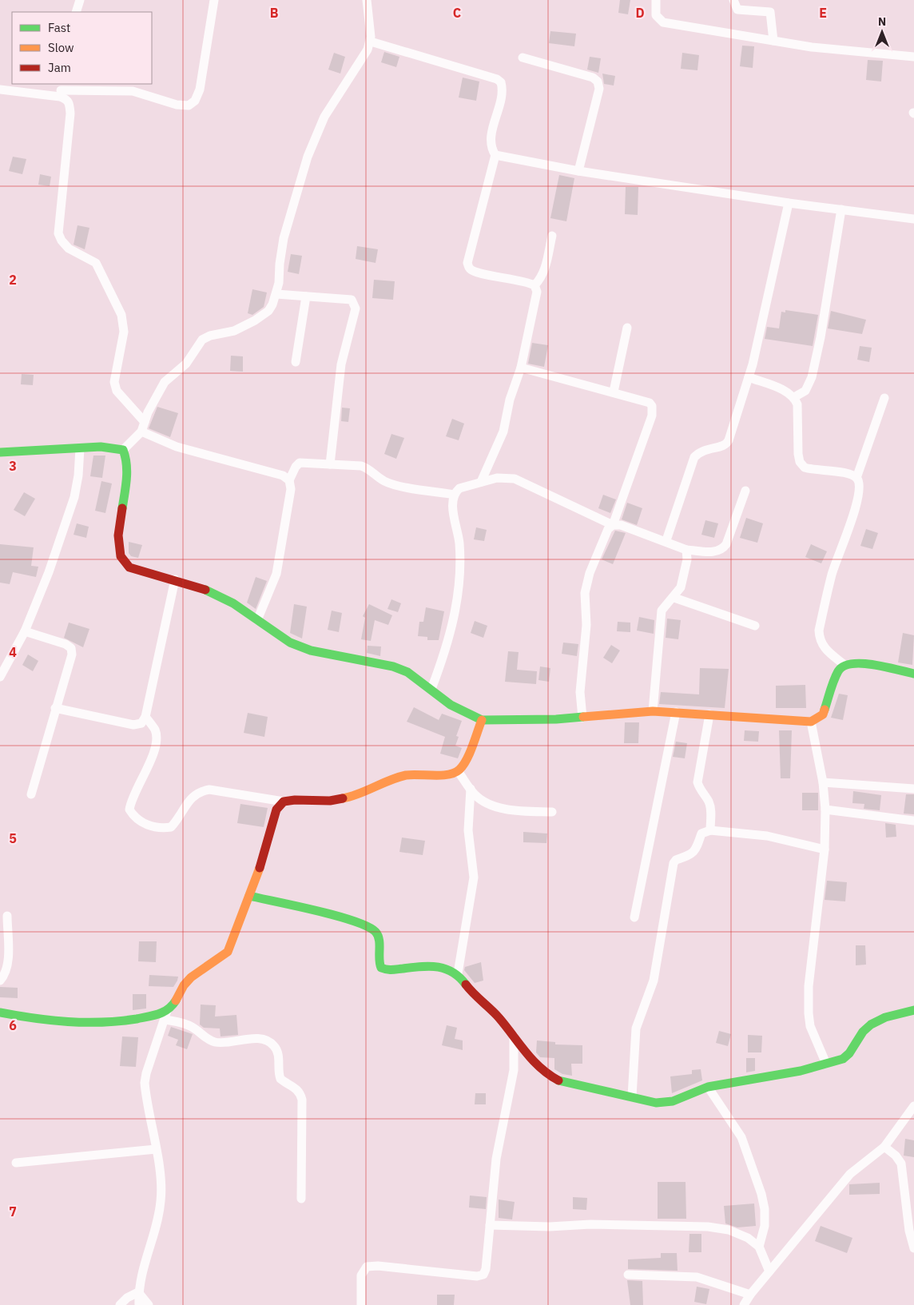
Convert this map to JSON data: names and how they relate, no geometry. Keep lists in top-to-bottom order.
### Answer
{
  "legend": ["Fast", "Slow", "Jam"],
  "north": "top",
  "grid": {
    "columns": [
      "B",
      "C",
      "D",
      "E"
    ],
    "rows": [
      "2",
      "3",
      "4",
      "5",
      "6",
      "7"
    ]
  }
}
